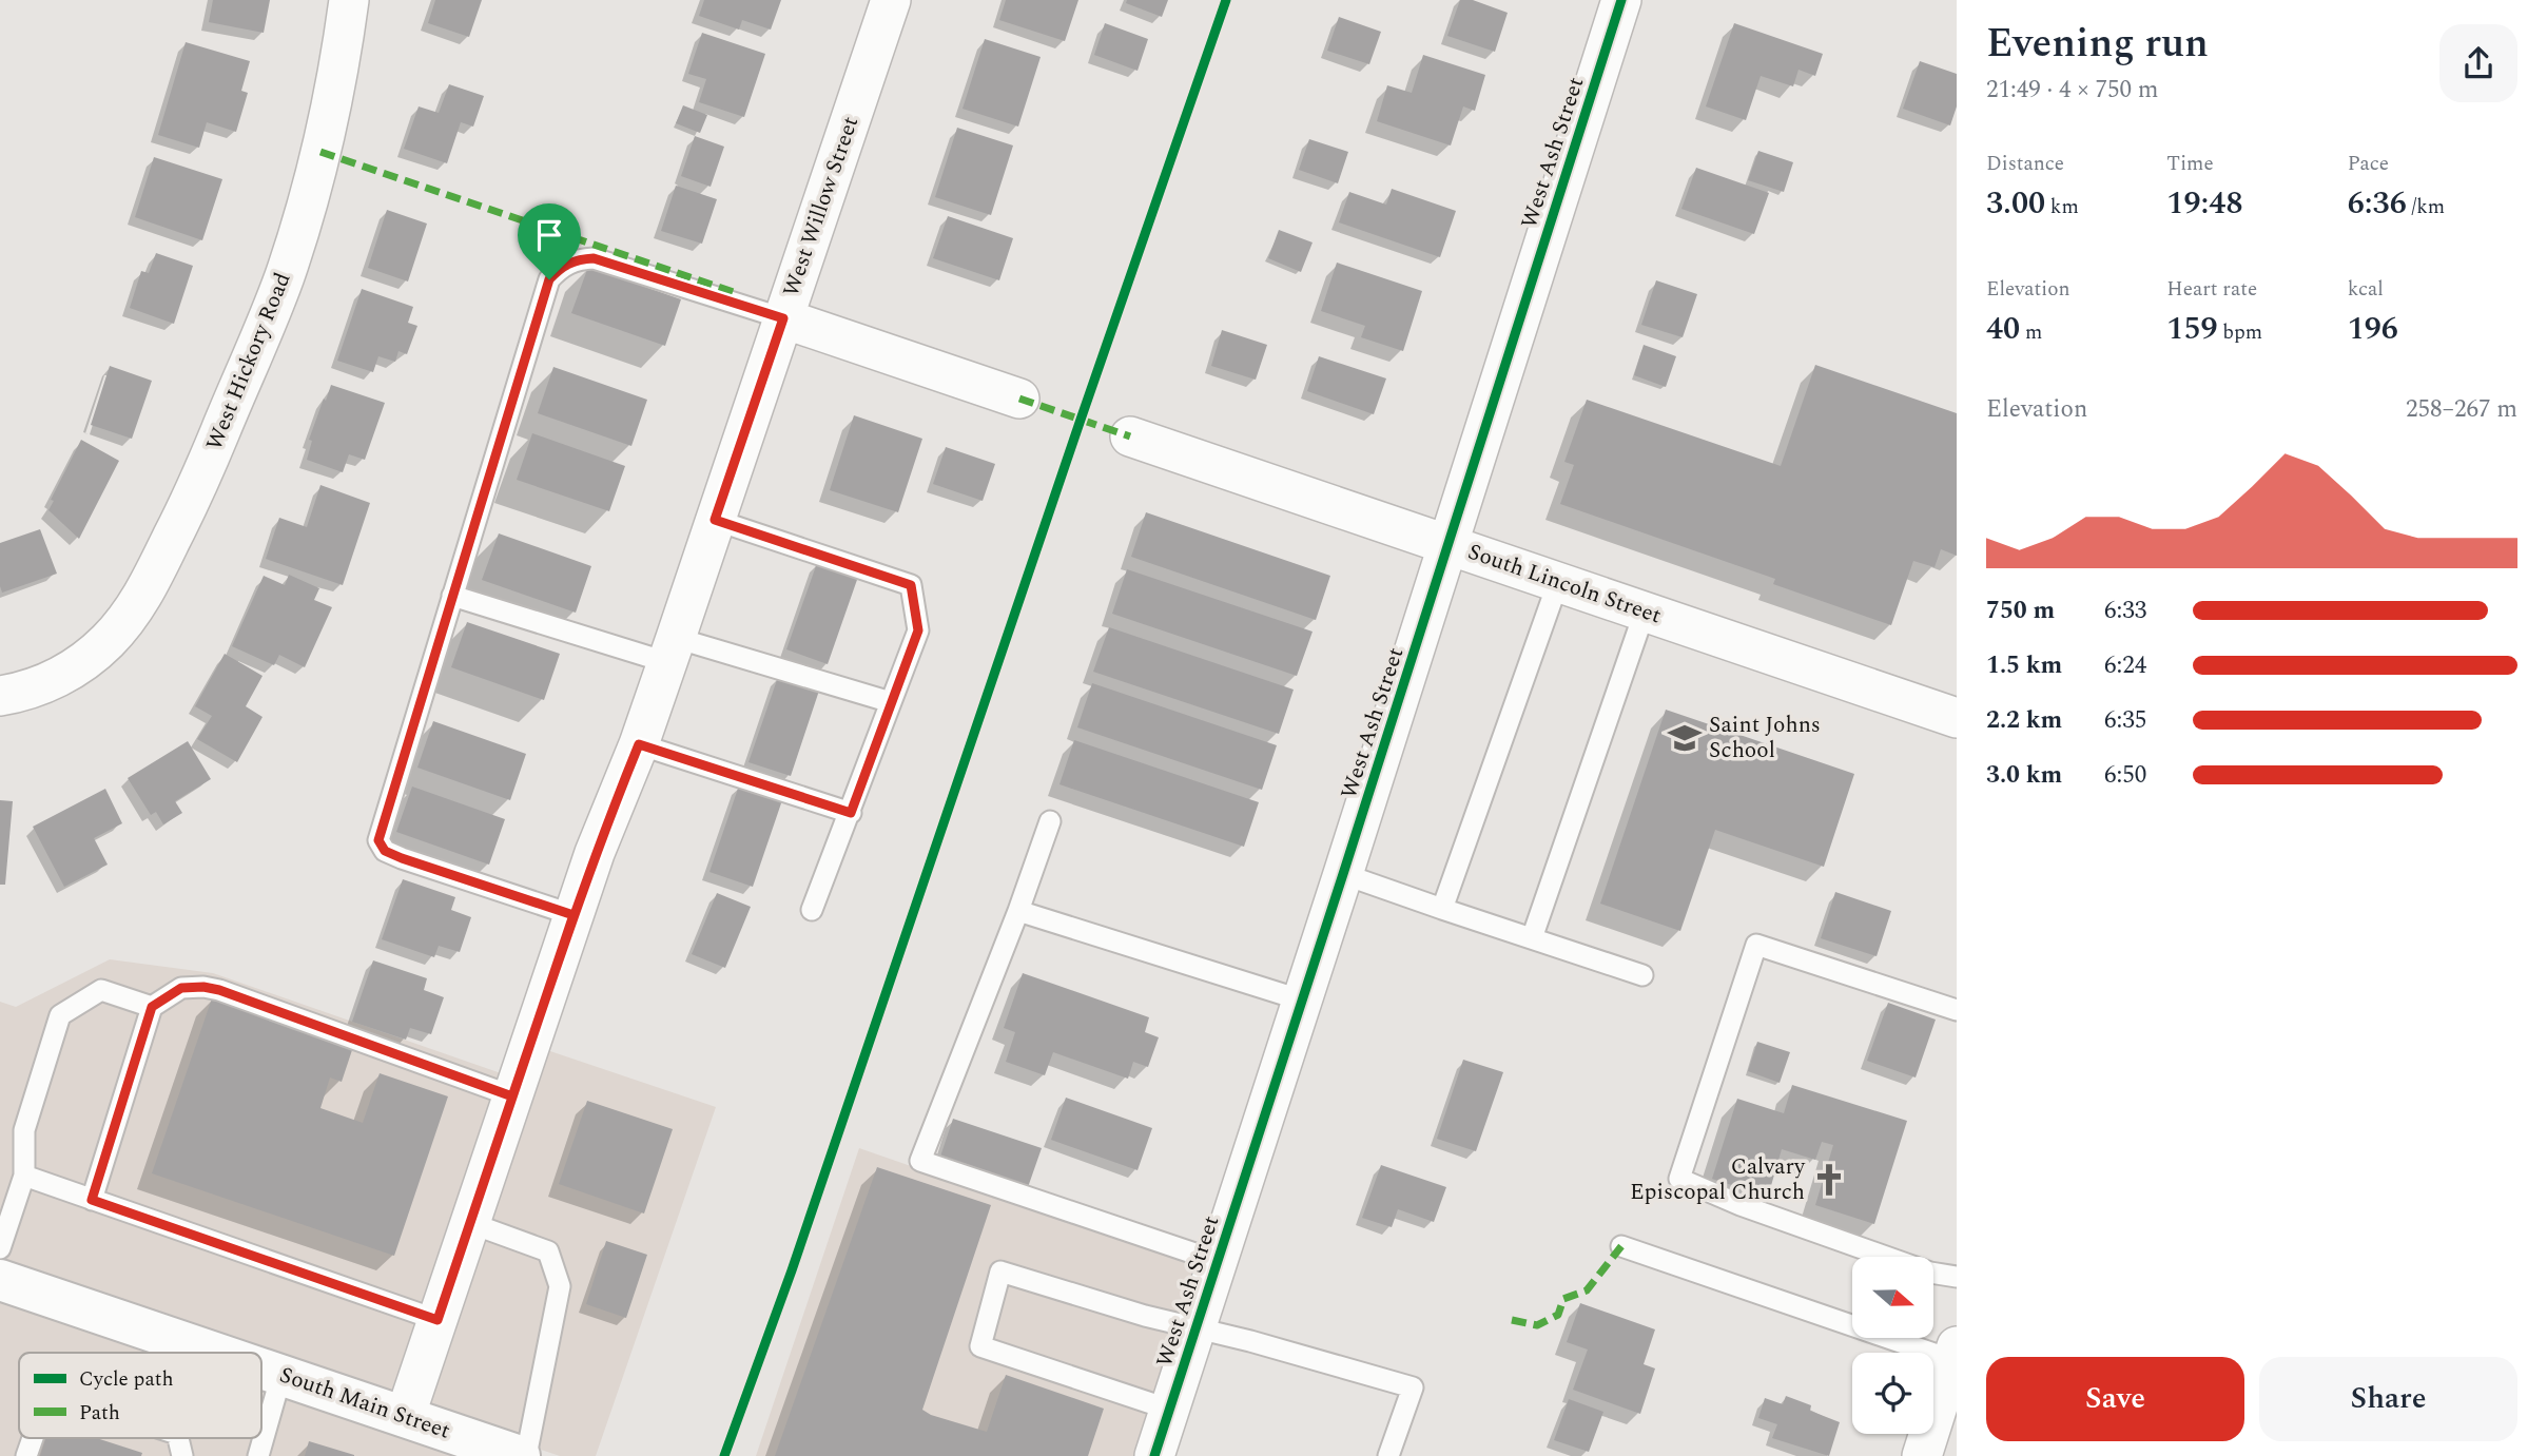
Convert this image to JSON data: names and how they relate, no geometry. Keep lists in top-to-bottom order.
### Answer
{
  "streets": {
    "main road": ["South Main Street"],
    "street": [
      "West Ash Street",
      "West Willow Street",
      "West Hickory Road",
      "South Lincoln Street"
    ]
  },
  "crossings": [
    ["West Ash Street", "South Lincoln Street"],
    ["West Willow Street", "South Main Street"]
  ],
  "places": {
    "school or university": ["Saint Johns School"],
    "church": ["Calvary Episcopal Church"]
  },
  "legend": ["Cycle path", "Path"],
  "north": "right",
  "page": {
    "heading": ["Evening run", "21:49 · 4 × 750 m"],
    "stats": [
      ["Distance", "3.00 km"],
      ["Time", "19:48"],
      ["Pace", "6:36 /km"],
      ["Elevation", "40 m"],
      ["Heart rate", "159 bpm"],
      ["kcal", "196"]
    ],
    "chart": ["Elevation", "258–267 m"],
    "list": [
      {
        "name": "750 m",
        "note": "6:33"
      },
      {
        "name": "1.5 km",
        "note": "6:24"
      },
      {
        "name": "2.2 km",
        "note": "6:35"
      },
      {
        "name": "3.0 km",
        "note": "6:50"
      }
    ],
    "buttons": ["Save", "Share"]
  }
}
